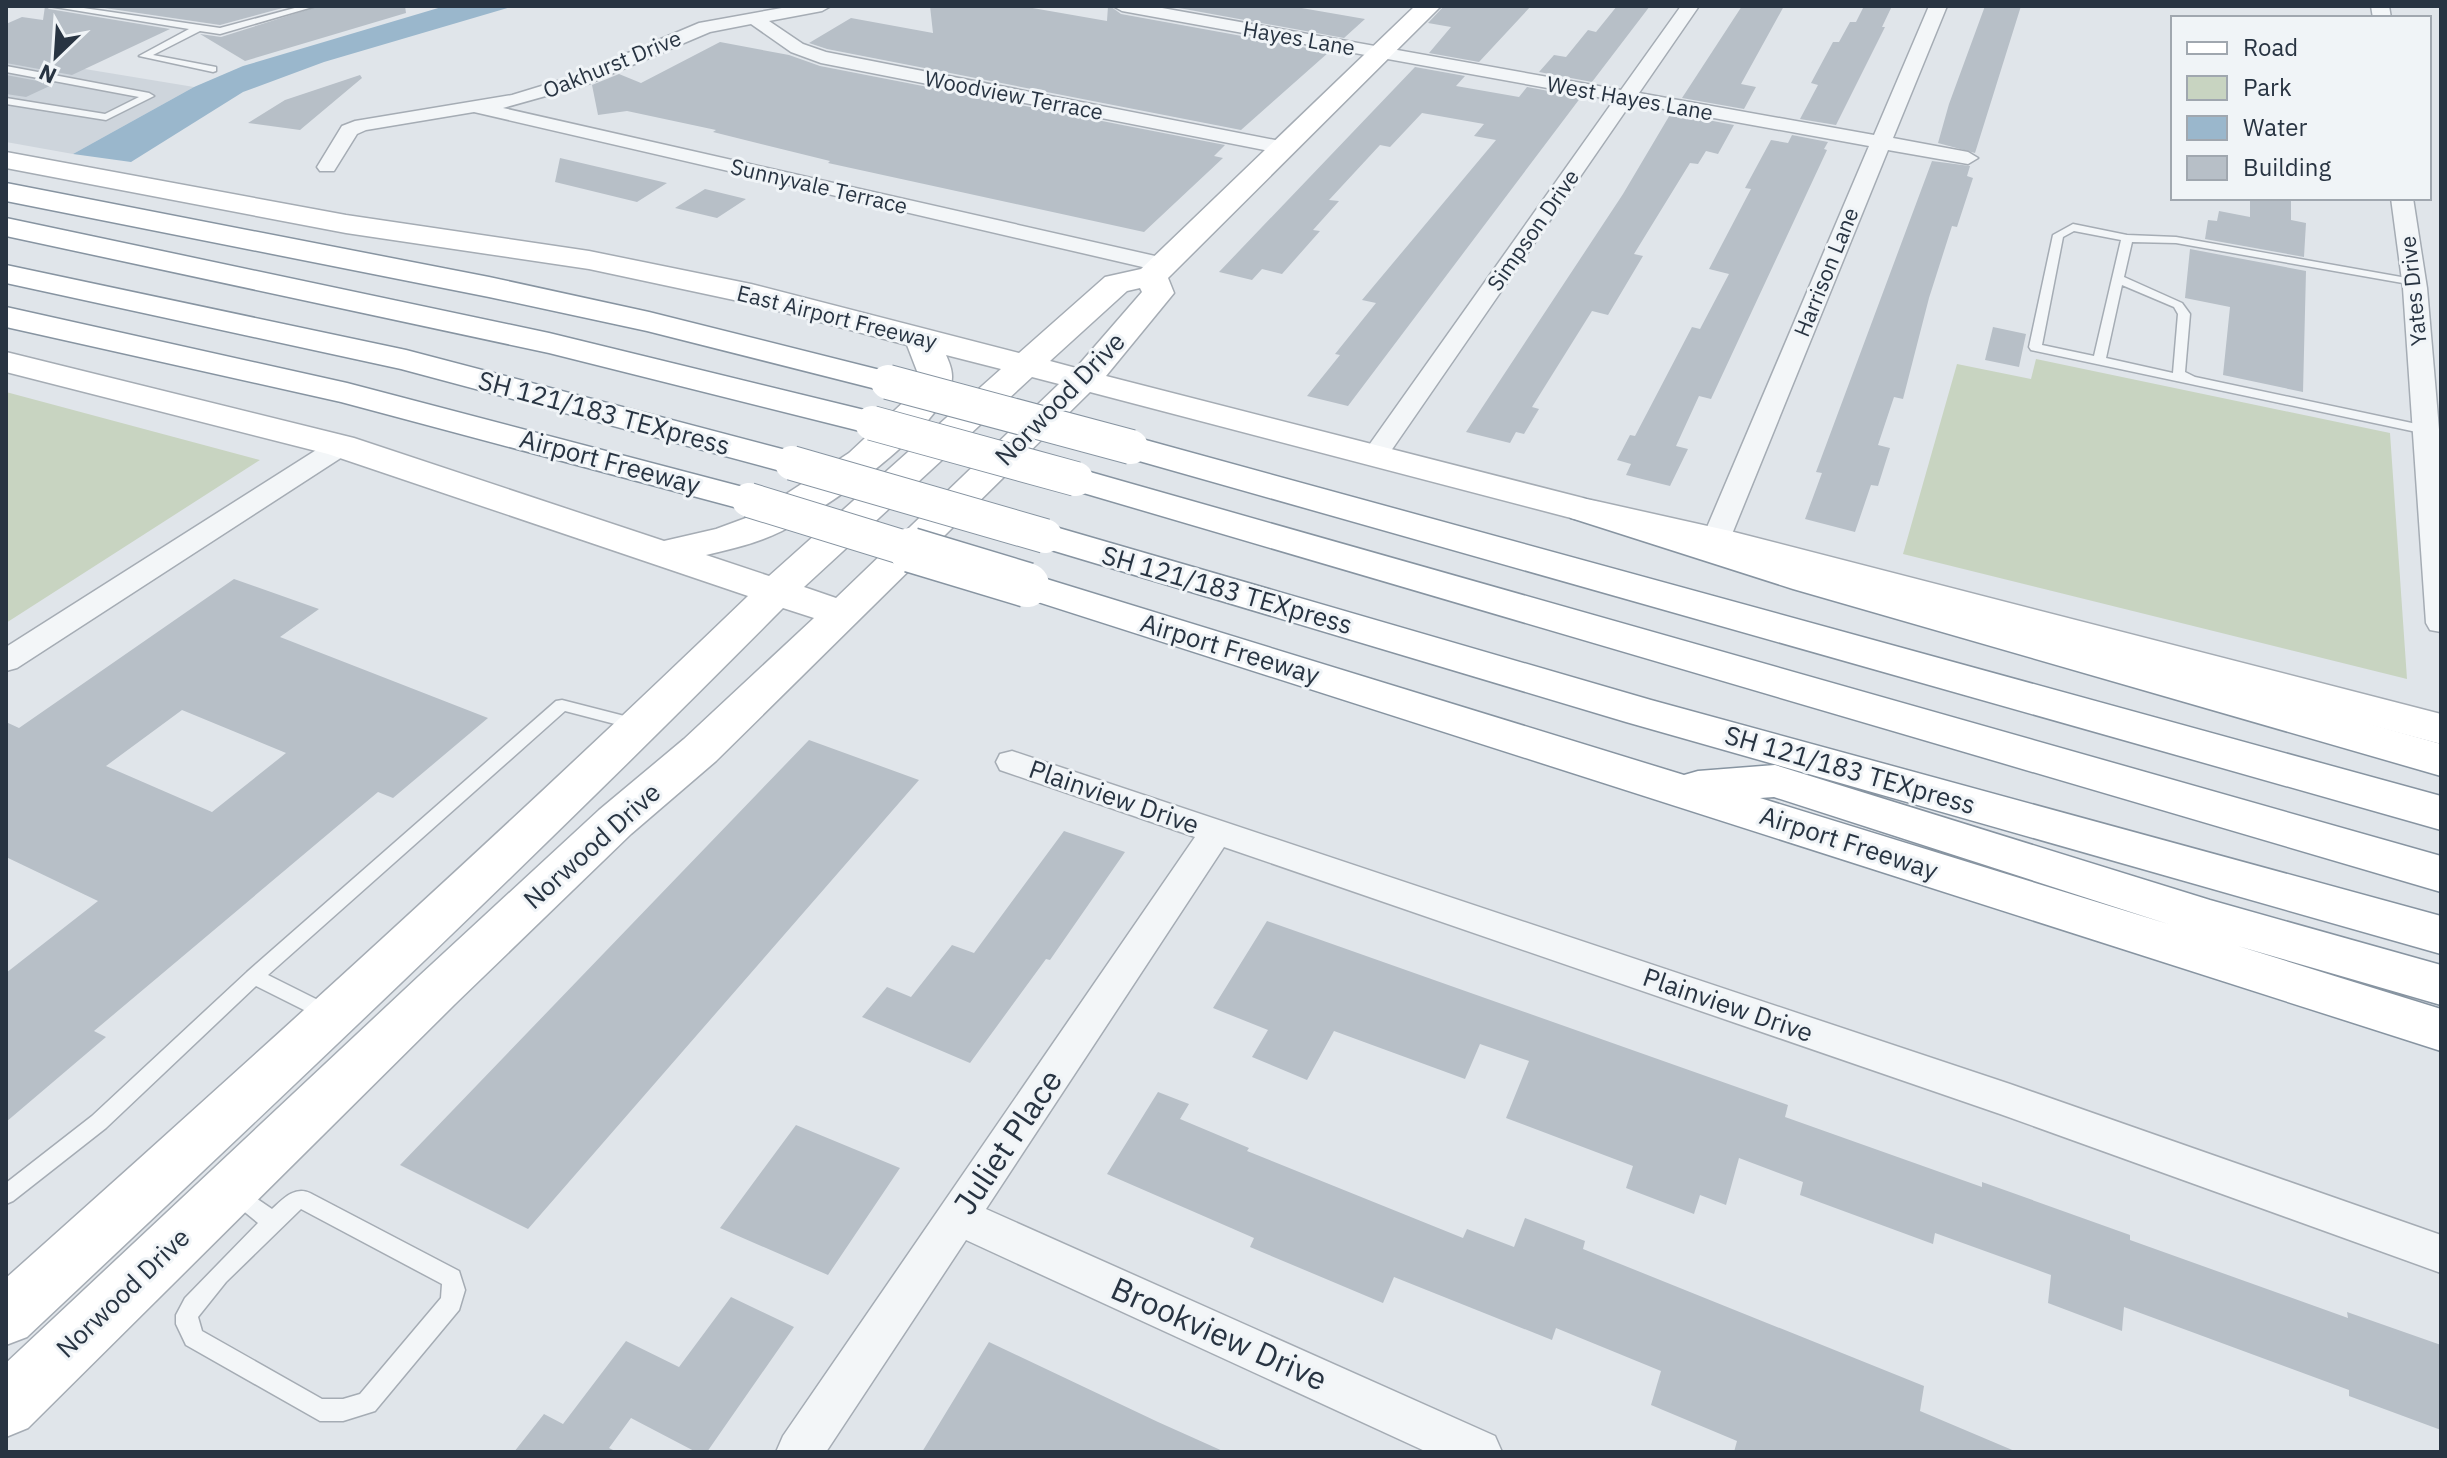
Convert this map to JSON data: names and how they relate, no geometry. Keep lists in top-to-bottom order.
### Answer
{
  "streets": {
    "main road": [
      "East Airport Freeway",
      "Norwood Drive",
      "SH 121/183 TEXpress",
      "Airport Freeway"
    ],
    "street": [
      "Hayes Lane",
      "Oakhurst Drive",
      "Woodview Terrace",
      "West Hayes Lane",
      "Sunnyvale Terrace",
      "Simpson Drive",
      "Harrison Lane",
      "Yates Drive",
      "Plainview Drive",
      "Juliet Place",
      "Brookview Drive"
    ]
  },
  "crossings": [
    ["Hayes Lane", "West Hayes Lane"],
    ["Hayes Lane", "Norwood Drive"],
    ["Oakhurst Drive", "Woodview Terrace"],
    ["Oakhurst Drive", "Sunnyvale Terrace"],
    ["Woodview Terrace", "Norwood Drive"],
    ["West Hayes Lane", "Simpson Drive"],
    ["West Hayes Lane", "Harrison Lane"],
    ["West Hayes Lane", "Norwood Drive"],
    ["Sunnyvale Terrace", "Norwood Drive"],
    ["East Airport Freeway", "Norwood Drive"],
    ["Plainview Drive", "Juliet Place"],
    ["Juliet Place", "Brookview Drive"]
  ],
  "legend": [
    "Road",
    "Park",
    "Water",
    "Building"
  ],
  "north": "bottom left"
}
